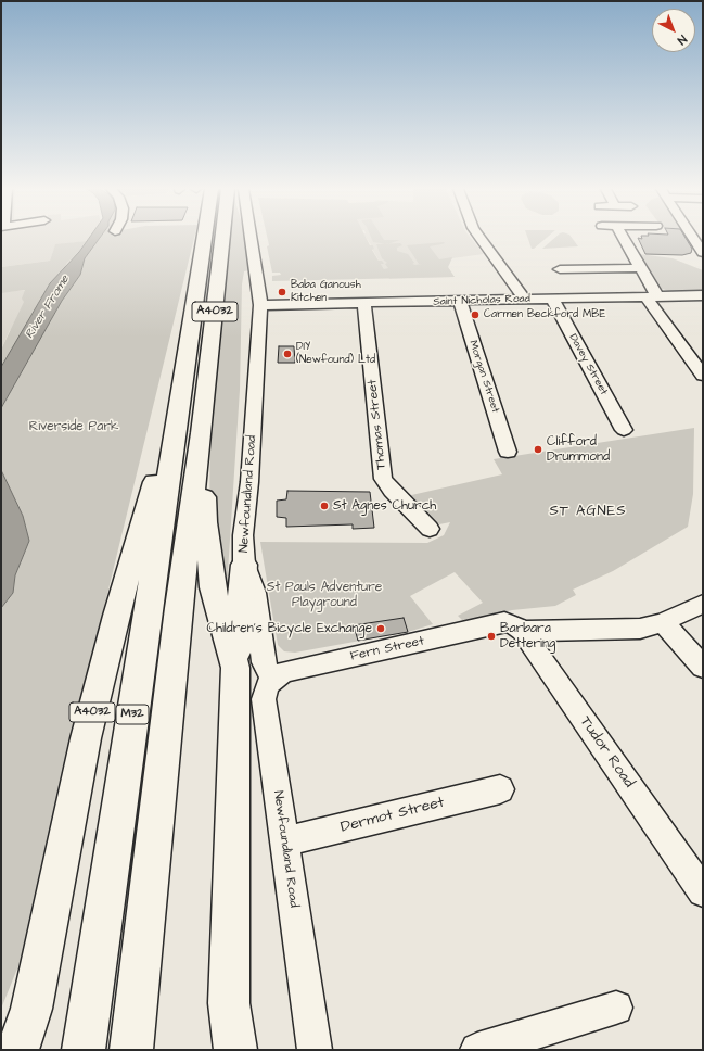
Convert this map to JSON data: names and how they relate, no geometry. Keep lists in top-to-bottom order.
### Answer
{
  "streets": {
    "highway": ["A4032", "M32"],
    "street": [
      "Saint Nicholas Road",
      "Davey Street",
      "Morgan Street",
      "Thomas Street",
      "Newfoundland Road",
      "Fern Street",
      "Tudor Road",
      "Dermot Street"
    ]
  },
  "crossings": [
    ["Saint Nicholas Road", "Davey Street"],
    ["Saint Nicholas Road", "Morgan Street"],
    ["Saint Nicholas Road", "Thomas Street"],
    ["Saint Nicholas Road", "Newfoundland Road"],
    ["A4032", "M32"],
    ["Newfoundland Road", "Fern Street"],
    ["Newfoundland Road", "Dermot Street"],
    ["Fern Street", "Tudor Road"]
  ],
  "districts": ["ST AGNES"],
  "water": ["River Frome"],
  "parks": ["Riverside Park", "St Pauls Adventure Playground"],
  "places": [
    "Baba Ganoush Kitchen",
    "Carmen Beckford MBE",
    "DIY (Newfound) Ltd",
    "Clifford Drummond",
    "St Agnes Church",
    "Children's Bicycle Exchange",
    "Barbara Dettering"
  ],
  "north": "bottom right"
}
